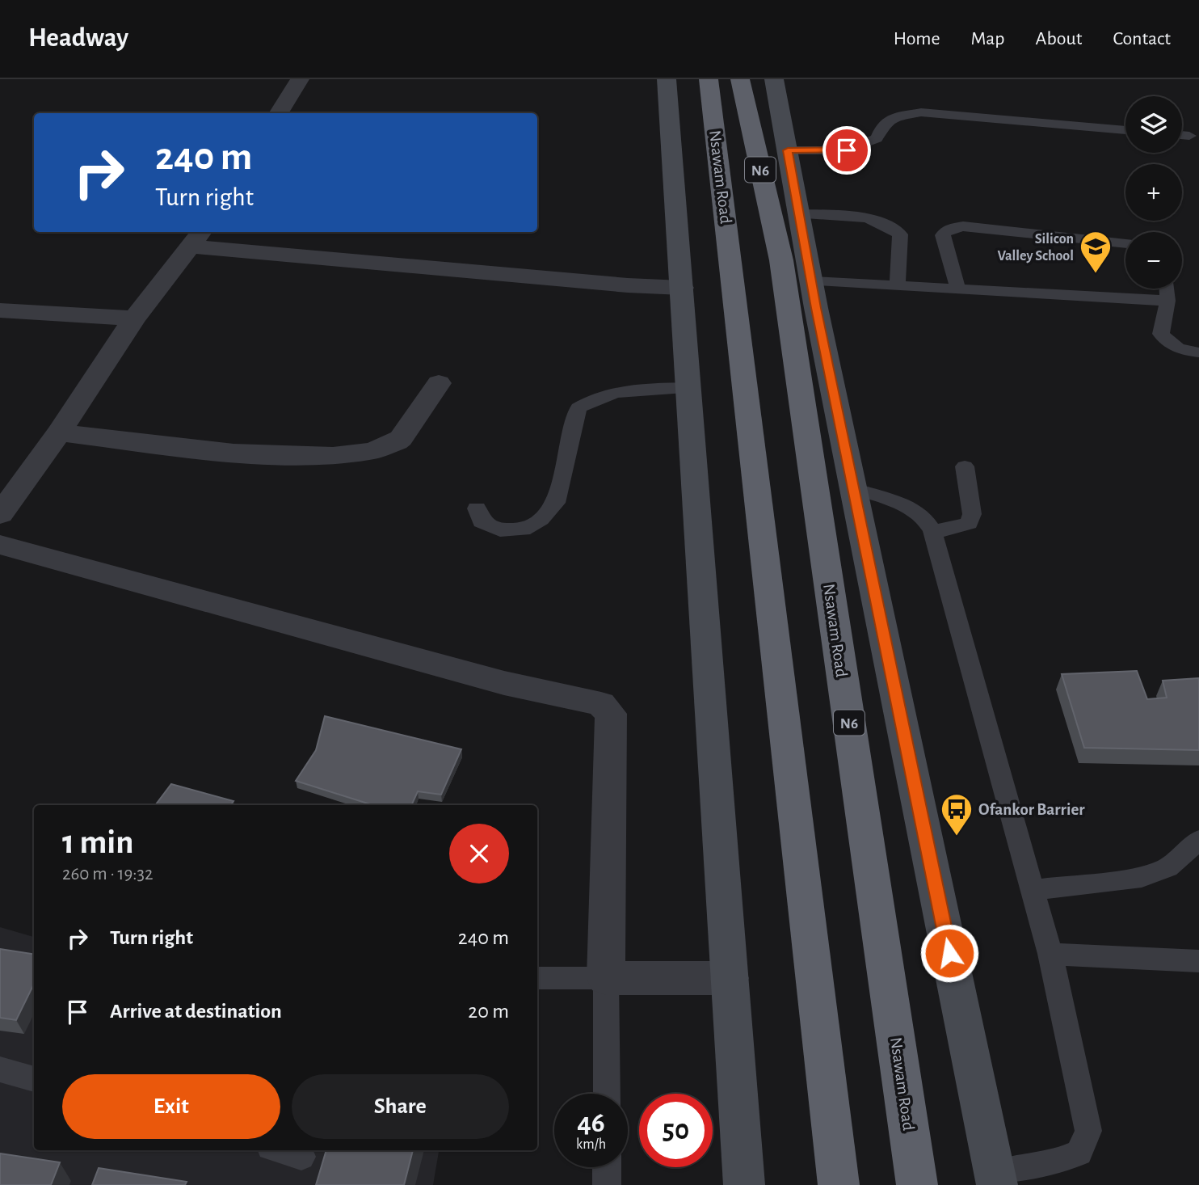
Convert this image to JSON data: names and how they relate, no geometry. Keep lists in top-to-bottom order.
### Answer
{
  "streets": {
    "highway": ["N6", "Nsawam Road"]
  },
  "places": {
    "school or university": ["Silicon Valley School"],
    "bus stop": ["Ofankor Barrier"]
  },
  "page": {
    "header": "Headway",
    "nav": [
      "Home",
      "Map",
      "About",
      "Contact"
    ],
    "map_buttons": ["+", "−"],
    "turn": ["240 m", "Turn right"],
    "heading": ["1 min", "260 m · 19:32"],
    "list": [
      {
        "name": "Turn right",
        "value": "240 m"
      },
      {
        "name": "Arrive at destination",
        "value": "20 m"
      }
    ],
    "buttons": ["Exit", "Share"],
    "speed": "46 km/h",
    "limit": "50"
  }
}
